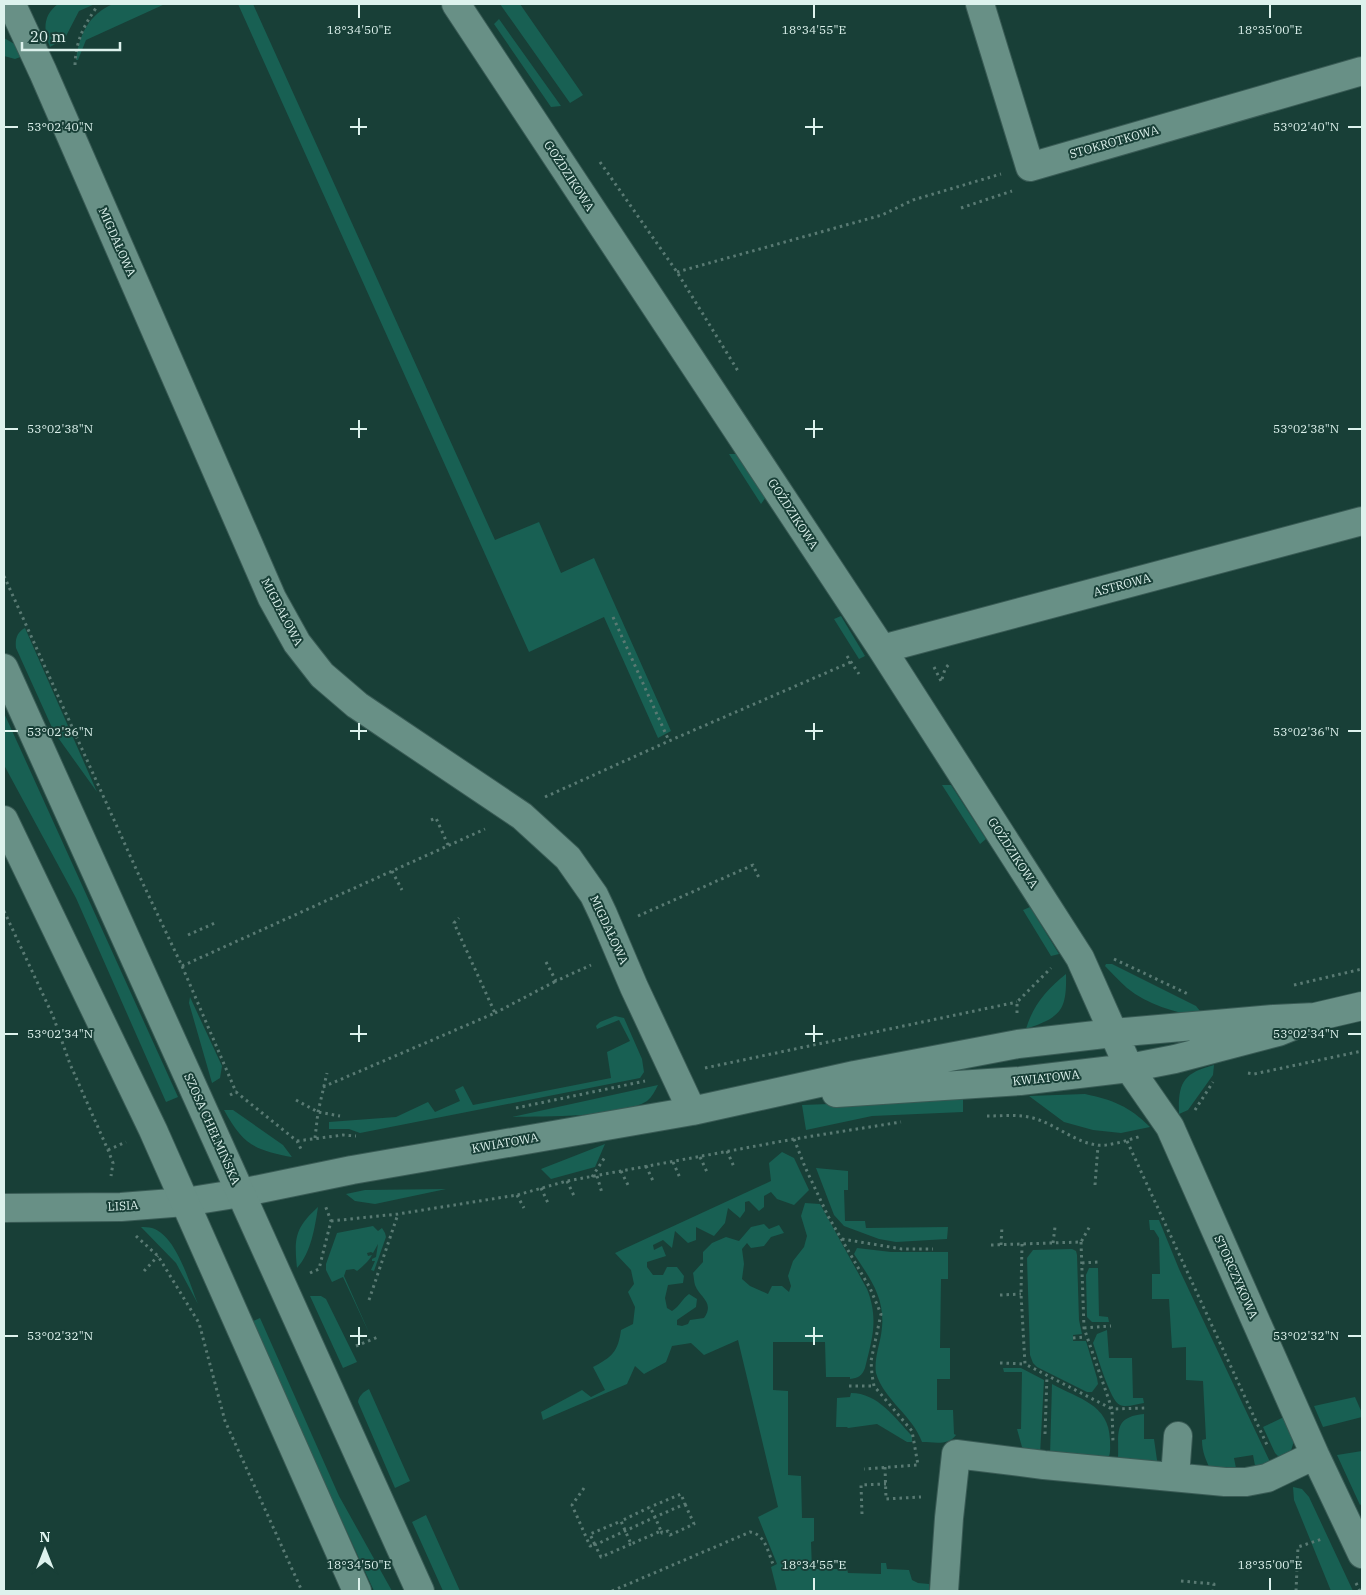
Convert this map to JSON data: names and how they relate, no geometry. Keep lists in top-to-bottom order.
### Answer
{
  "streets": {
    "street": [
      "STOKROTKOWA",
      "GOŹDZIKOWA",
      "MIGDAŁOWA",
      "ASTROWA",
      "KWIATOWA",
      "SZOSA CHEŁMIŃSKA",
      "LISIA",
      "STORCZYKOWA"
    ]
  },
  "crossings": [
    ["GOŹDZIKOWA", "ASTROWA"],
    ["GOŹDZIKOWA", "KWIATOWA"],
    ["GOŹDZIKOWA", "STORCZYKOWA"],
    ["MIGDAŁOWA", "KWIATOWA"],
    ["KWIATOWA", "SZOSA CHEŁMIŃSKA"],
    ["KWIATOWA", "LISIA"],
    ["KWIATOWA", "STORCZYKOWA"],
    ["SZOSA CHEŁMIŃSKA", "LISIA"]
  ],
  "scale_bar": "20 m",
  "north": "top",
  "coordinates": [
    "18°34'50\"E",
    "18°34'55\"E",
    "18°35'00\"E",
    "53°02'40\"N",
    "53°02'38\"N",
    "53°02'36\"N",
    "53°02'34\"N",
    "53°02'32\"N"
  ]
}
